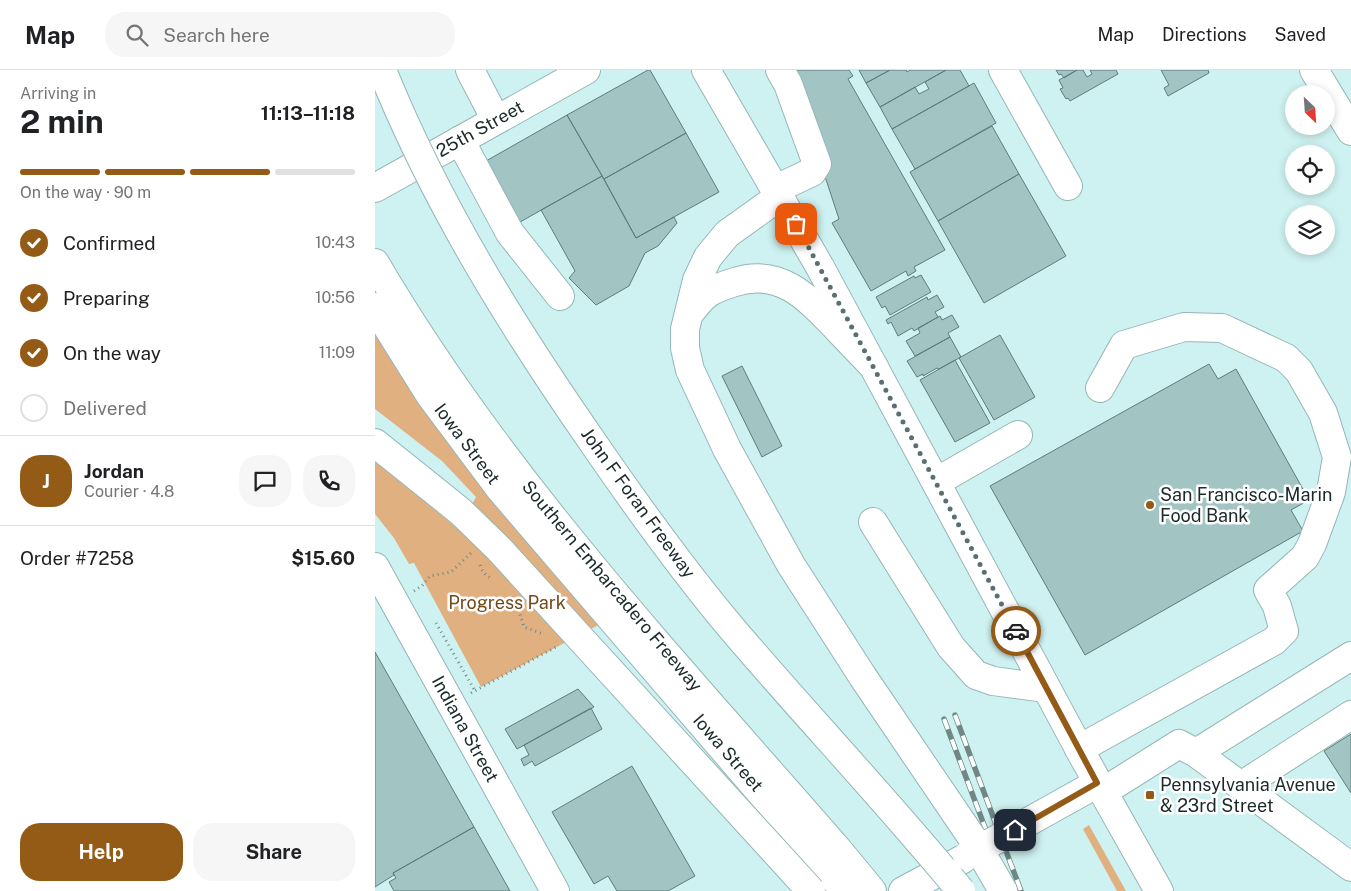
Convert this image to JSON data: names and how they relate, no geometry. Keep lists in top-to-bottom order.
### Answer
{
  "streets": {
    "main road": [
      "25th Street",
      "Iowa Street",
      "John F Foran Freeway",
      "Southern Embarcadero Freeway",
      "Indiana Street"
    ]
  },
  "parks": ["Progress Park"],
  "places": {
    "other": ["San Francisco-Marin Food Bank"],
    "transit": ["Pennsylvania Avenue & 23rd Street"]
  },
  "north": "bottom right",
  "page": {
    "header": "Map",
    "search": "Search here",
    "nav": ["Map", "Directions", "Saved"],
    "heading": ["2 min", "Arriving in", "11:13–11:18"],
    "panel": [
      "Jordan",
      "Courier · 4.8",
      "Order #7258",
      "$15.60"
    ],
    "bar": "On the way · 90 m",
    "list": [
      ["Confirmed", "10:43"],
      ["Preparing", "10:56"],
      ["On the way", "11:09"],
      "Delivered"
    ],
    "round": "J",
    "buttons": ["Help", "Share"]
  }
}
